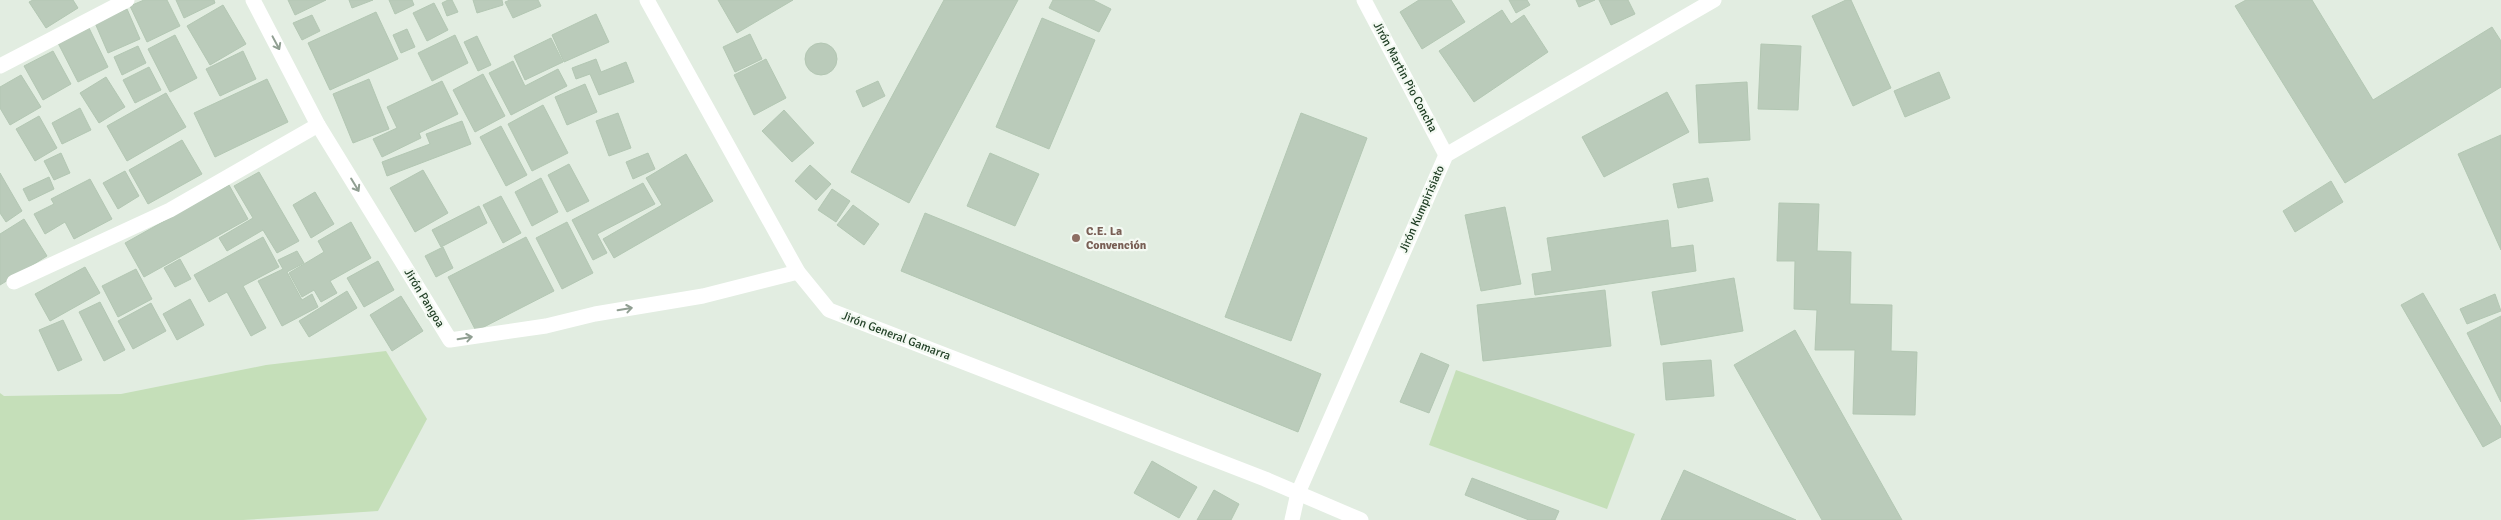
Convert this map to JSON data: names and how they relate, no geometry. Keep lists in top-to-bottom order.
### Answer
{
  "streets": {
    "street": [
      "Jirón Martin Pio Concha",
      "Jirón Kumpirisiato",
      "Jirón Pangoa",
      "Jirón General Gamarra"
    ]
  },
  "crossings": [
    ["Jirón Martin Pio Concha", "Jirón Kumpirisiato"],
    ["Jirón Kumpirisiato", "Jirón General Gamarra"],
    ["Jirón Pangoa", "Jirón General Gamarra"]
  ],
  "one_way": ["Jirón Pangoa"],
  "places": ["C.E. La Convención"]
}
